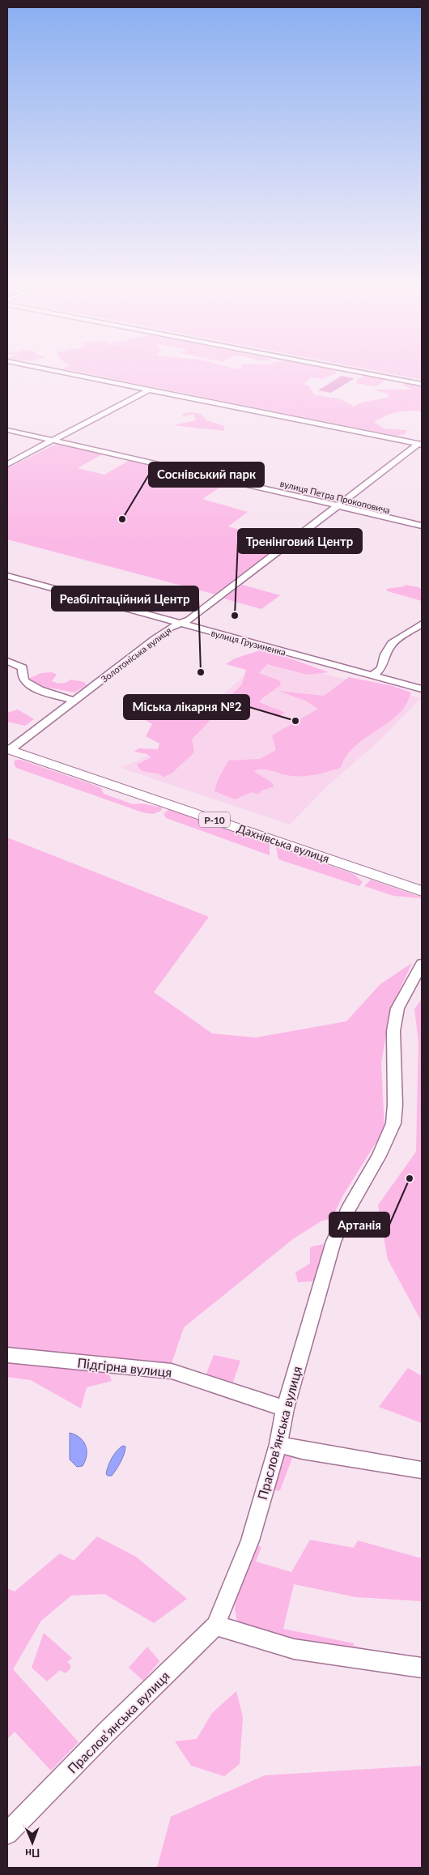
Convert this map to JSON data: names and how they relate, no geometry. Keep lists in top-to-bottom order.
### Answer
{
  "streets": {
    "main road": ["Р-10", "Дахнівська вулиця"],
    "street": [
      "вулиця Петра Прокоповича",
      "вулиця Грузиненка",
      "Золотоніська вулиця",
      "Підгірна вулиця",
      "Прасловʼянська вулиця"
    ]
  },
  "crossings": [
    ["вулиця Петра Прокоповича", "Золотоніська вулиця"],
    ["вулиця Грузиненка", "Золотоніська вулиця"],
    ["Золотоніська вулиця", "Дахнівська вулиця"],
    ["Підгірна вулиця", "Прасловʼянська вулиця"]
  ],
  "places": [
    "Соснівський парк",
    "Тренінговий Центр",
    "Реабілітаційний Центр",
    "Міська лікарня №2",
    "Артанія"
  ],
  "north": "bottom"
}
